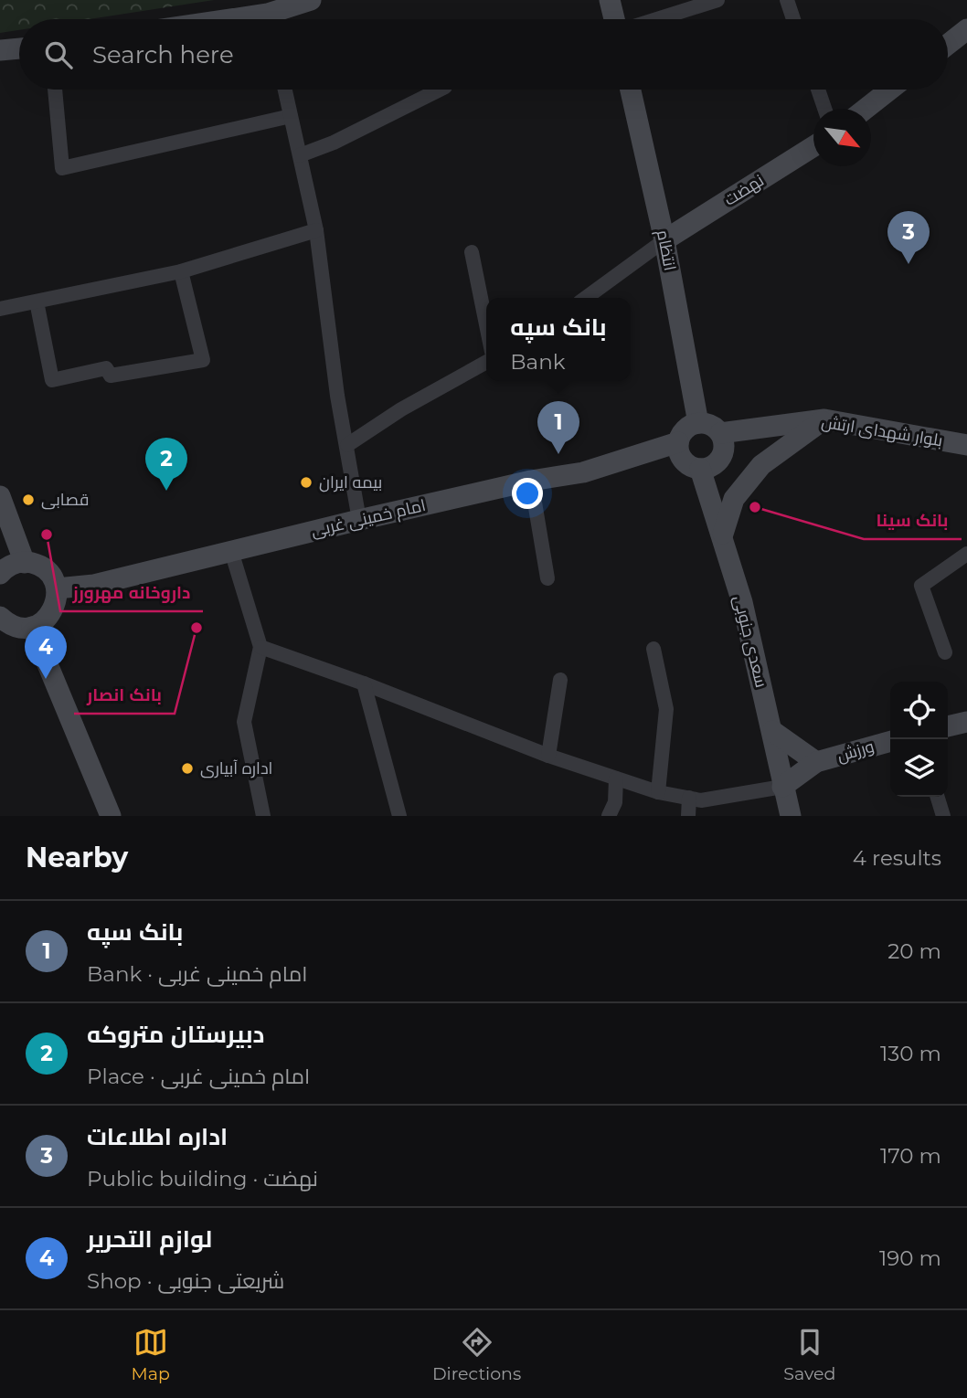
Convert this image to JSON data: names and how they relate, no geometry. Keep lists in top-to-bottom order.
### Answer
{
  "streets": {
    "main road": [
      "نهضت",
      "انتظام",
      "بلوار شهدای ارتش",
      "امام خمینی غربی",
      "سعدی جنوبی",
      "ورزش"
    ]
  },
  "crossings": [
    ["نهضت", "انتظام"],
    ["انتظام", "بلوار شهدای ارتش"],
    ["انتظام", "امام خمینی غربی"],
    ["انتظام", "سعدی جنوبی"],
    ["بلوار شهدای ارتش", "امام خمینی غربی"],
    ["بلوار شهدای ارتش", "سعدی جنوبی"],
    ["امام خمینی غربی", "سعدی جنوبی"],
    ["سعدی جنوبی", "ورزش"]
  ],
  "places": [
    "بیمه ایران",
    "قصابی",
    "بانک سینا",
    "داروخانه مهرورز",
    "بانک انصار",
    "اداره آبیاری"
  ],
  "north": "bottom right",
  "page": {
    "search": "Search here",
    "pins": [
      "3",
      "1",
      "2",
      "4"
    ],
    "popup": ["بانک سپه", "Bank"],
    "heading": ["Nearby", "4 results"],
    "list": [
      {
        "mark": "1",
        "name": "بانک سپه",
        "note": "Bank · امام خمینی غربی",
        "value": "20 m"
      },
      {
        "mark": "2",
        "name": "دبیرستان متروکه",
        "note": "Place · امام خمینی غربی",
        "value": "130 m"
      },
      {
        "mark": "3",
        "name": "اداره اطلاعات",
        "note": "Public building · نهضت",
        "value": "170 m"
      },
      {
        "mark": "4",
        "name": "لوازم التحریر",
        "note": "Shop · شریعتی جنوبی",
        "value": "190 m"
      }
    ],
    "nav": ["Map", "Directions", "Saved"]
  }
}
